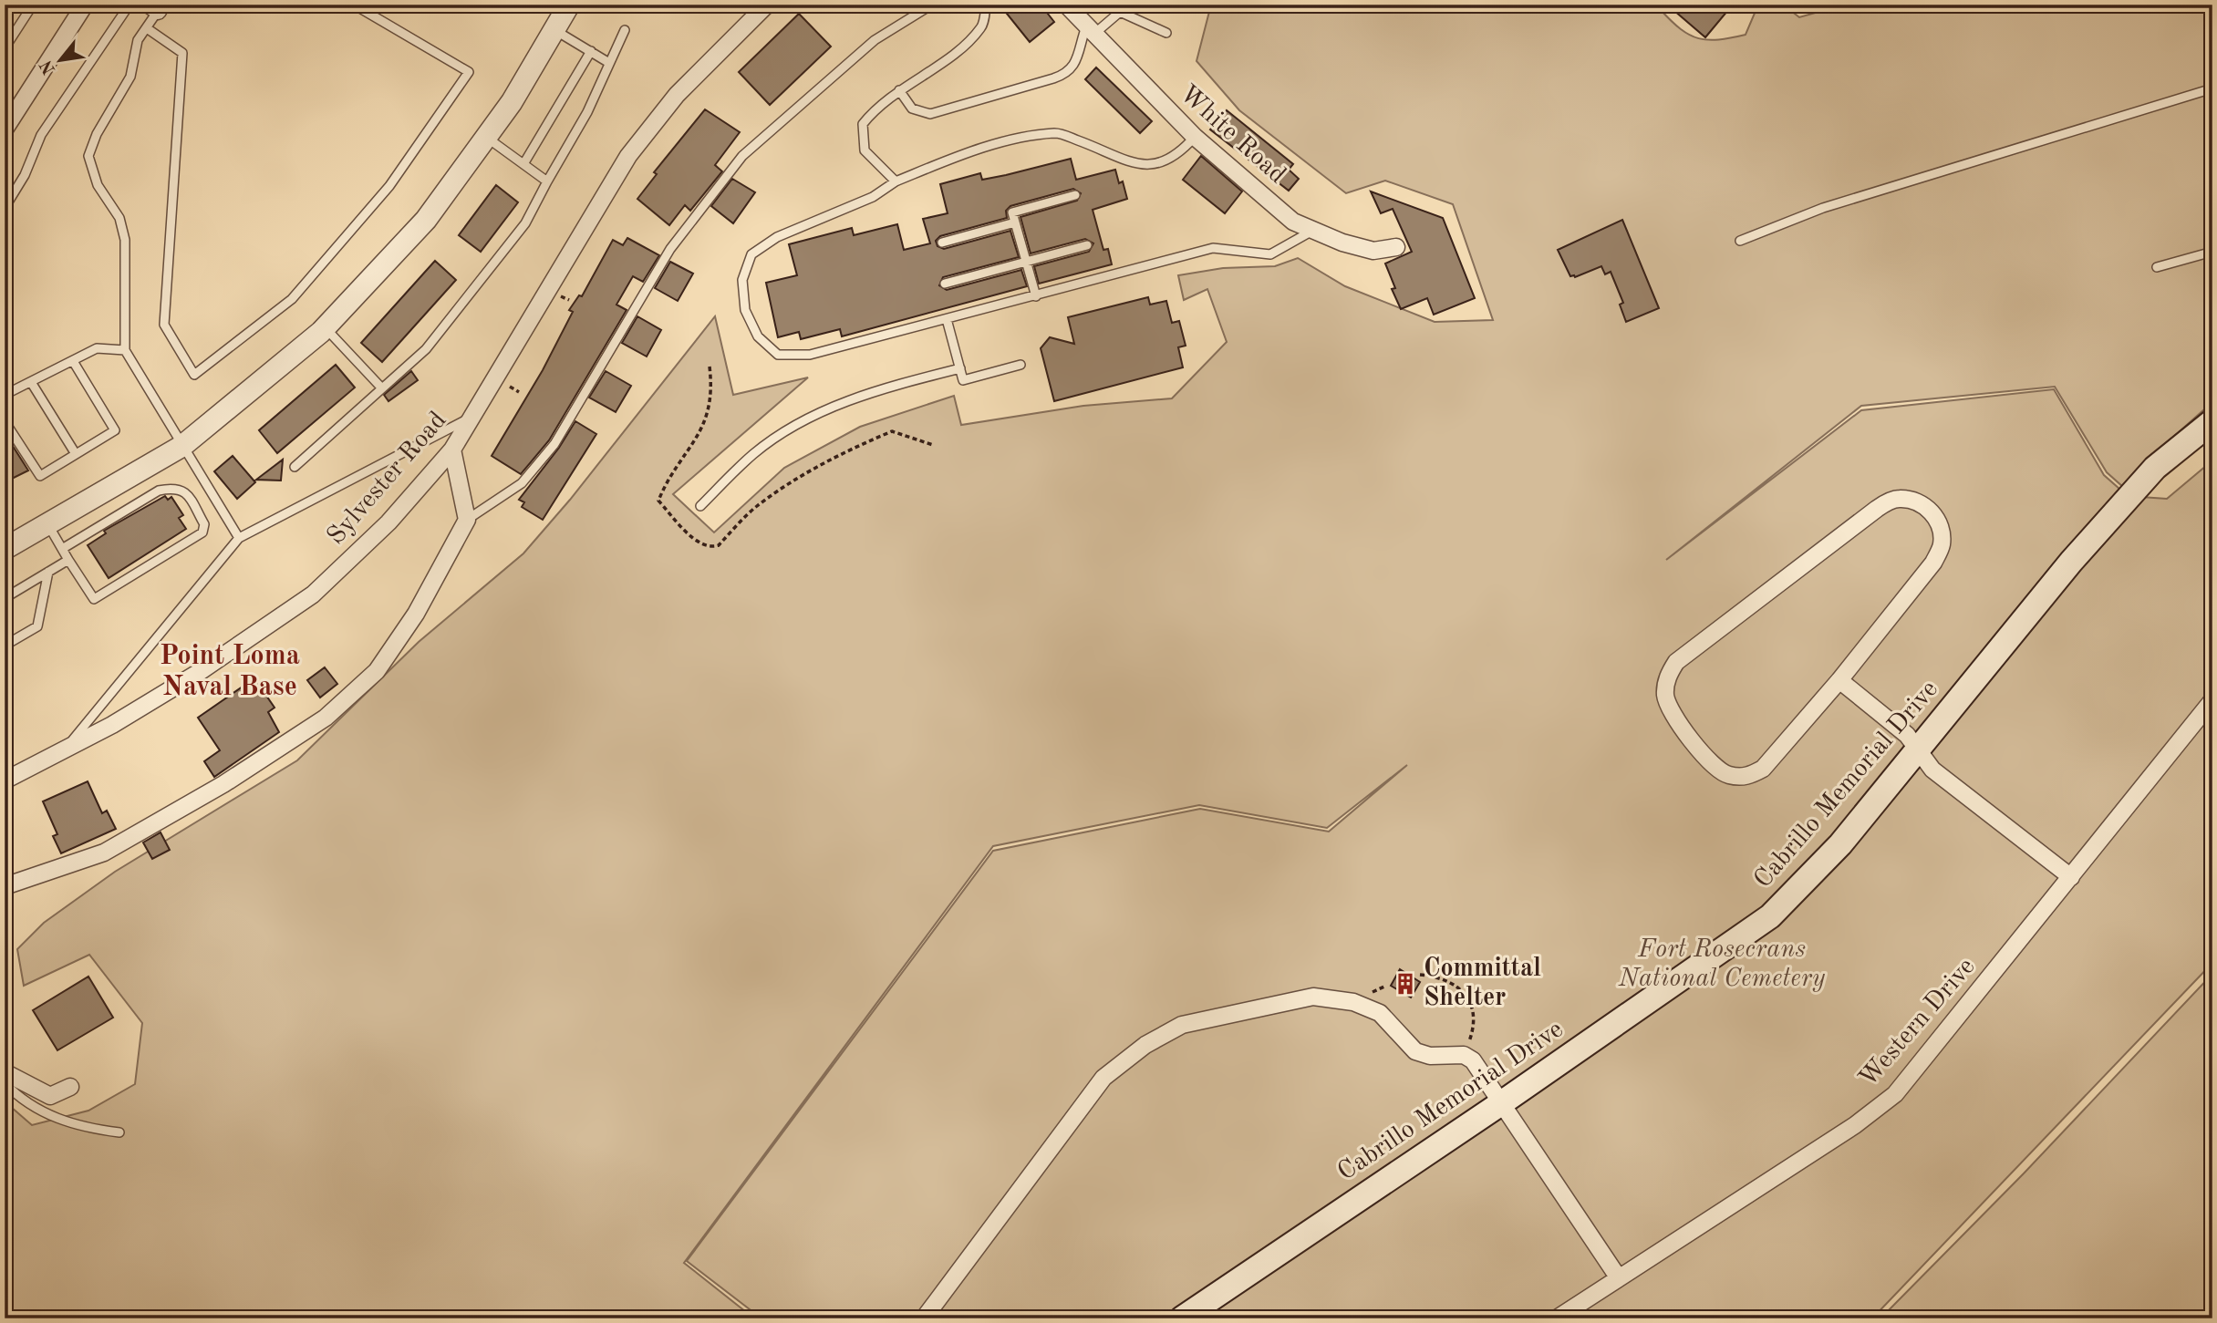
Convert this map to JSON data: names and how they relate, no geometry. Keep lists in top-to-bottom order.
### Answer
{
  "streets": {
    "main road": ["Cabrillo Memorial Drive"],
    "street": ["White Road", "Sylvester Road", "Western Drive"]
  },
  "districts": ["Point Loma Naval Base"],
  "parks": ["Fort Rosecrans National Cemetery"],
  "places": {
    "building": ["Committal Shelter"]
  },
  "north": "bottom left"
}
